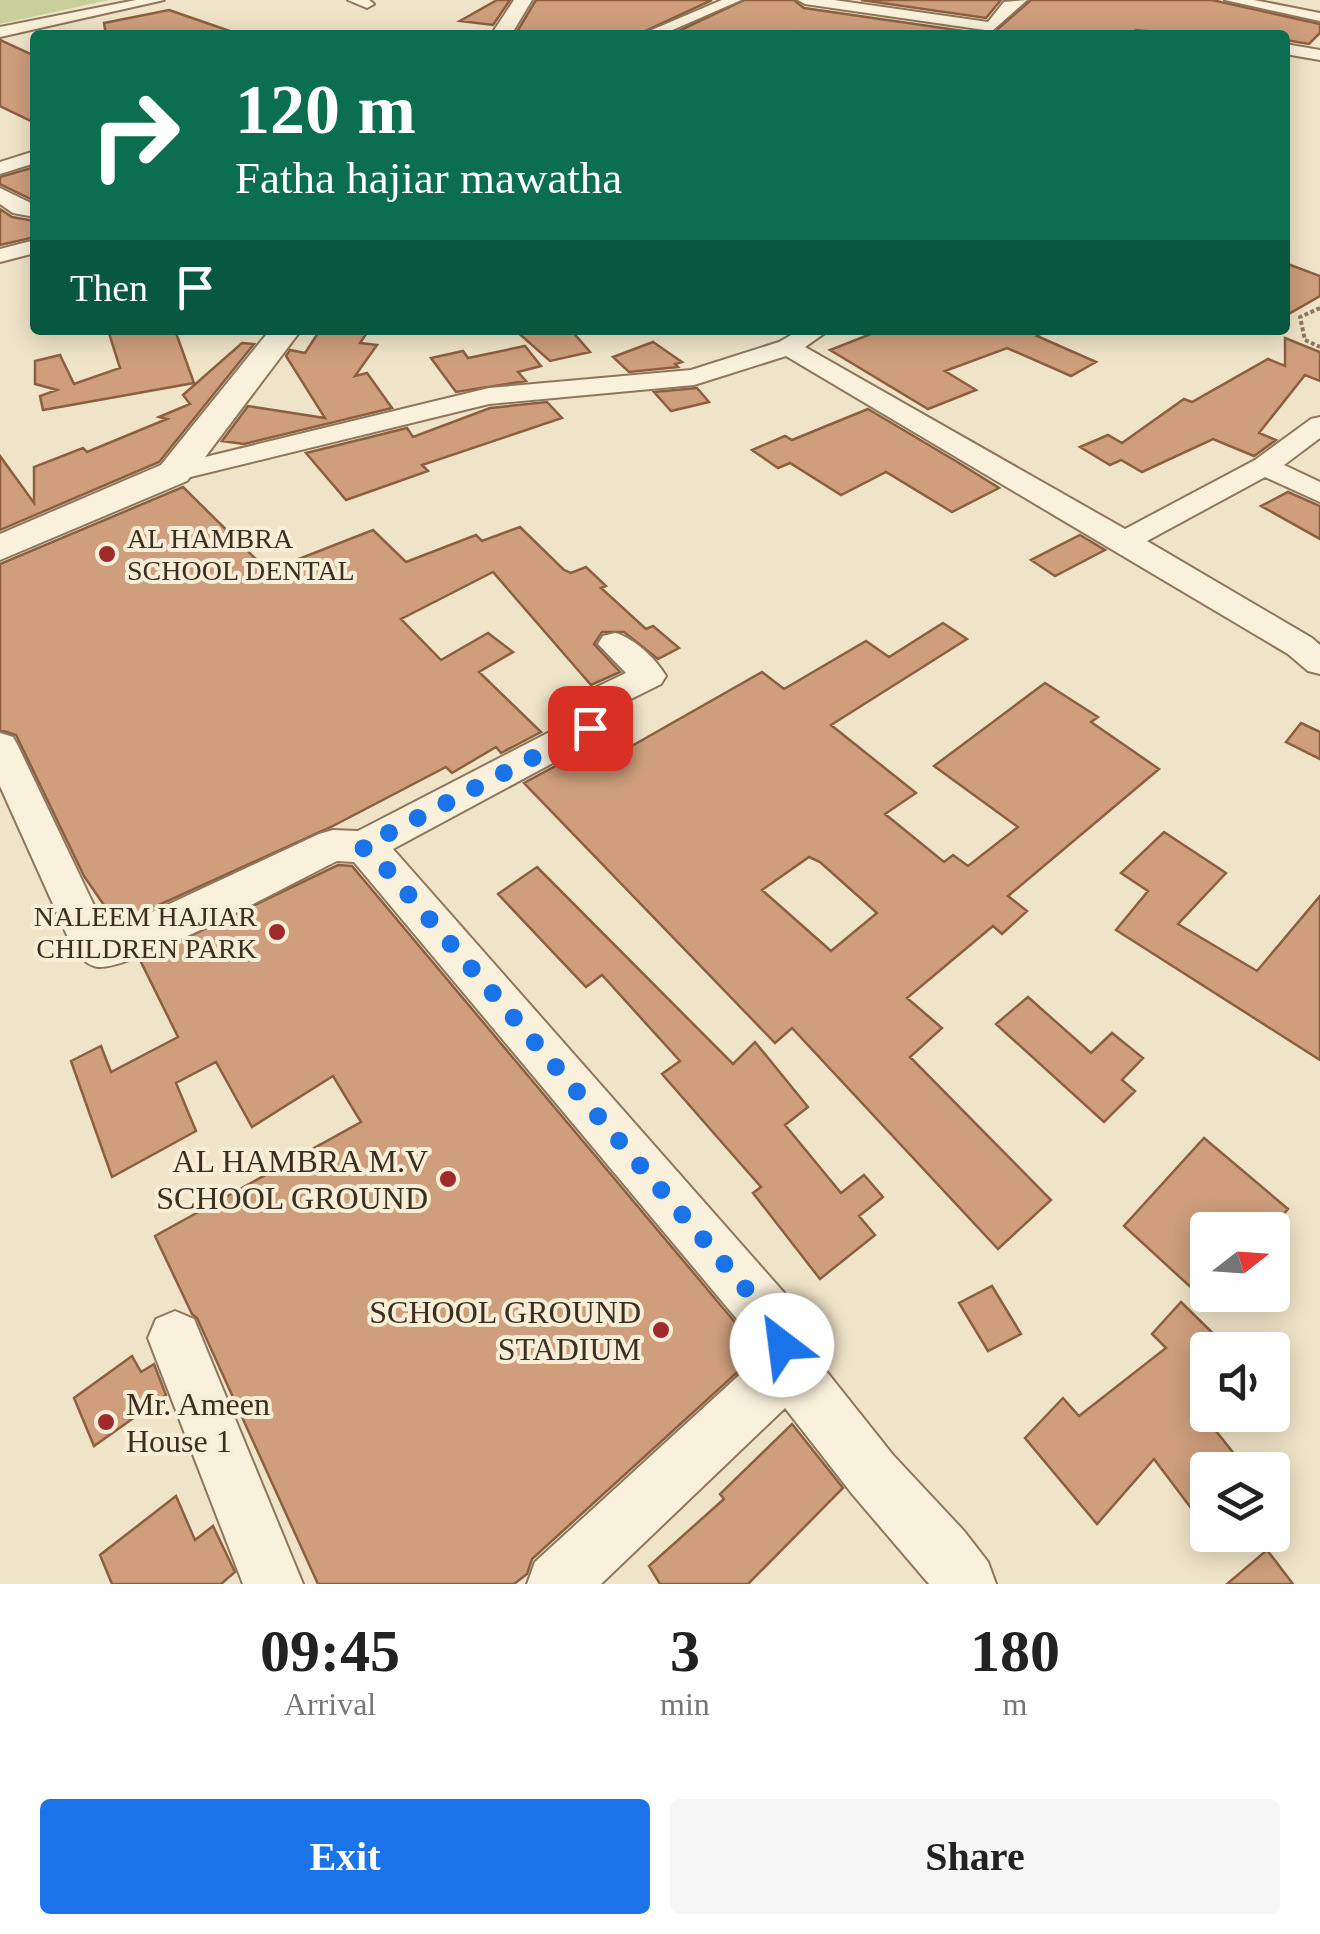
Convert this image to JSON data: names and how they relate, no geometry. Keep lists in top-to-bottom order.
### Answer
{
  "places": [
    "AL HAMBRA SCHOOL DENTAL",
    "NALEEM HAJIAR CHILDREN PARK",
    "AL HAMBRA M.V SCHOOL GROUND",
    "SCHOOL GROUND STADIUM",
    "Mr. Ameen House 1"
  ],
  "north": "right",
  "page": {
    "turn": ["120 m", "Fatha hajiar mawatha"],
    "then": "Then",
    "eta": [
      "09:45",
      "Arrival",
      "3",
      "min",
      "180",
      "m"
    ],
    "buttons": ["Exit", "Share"]
  }
}
